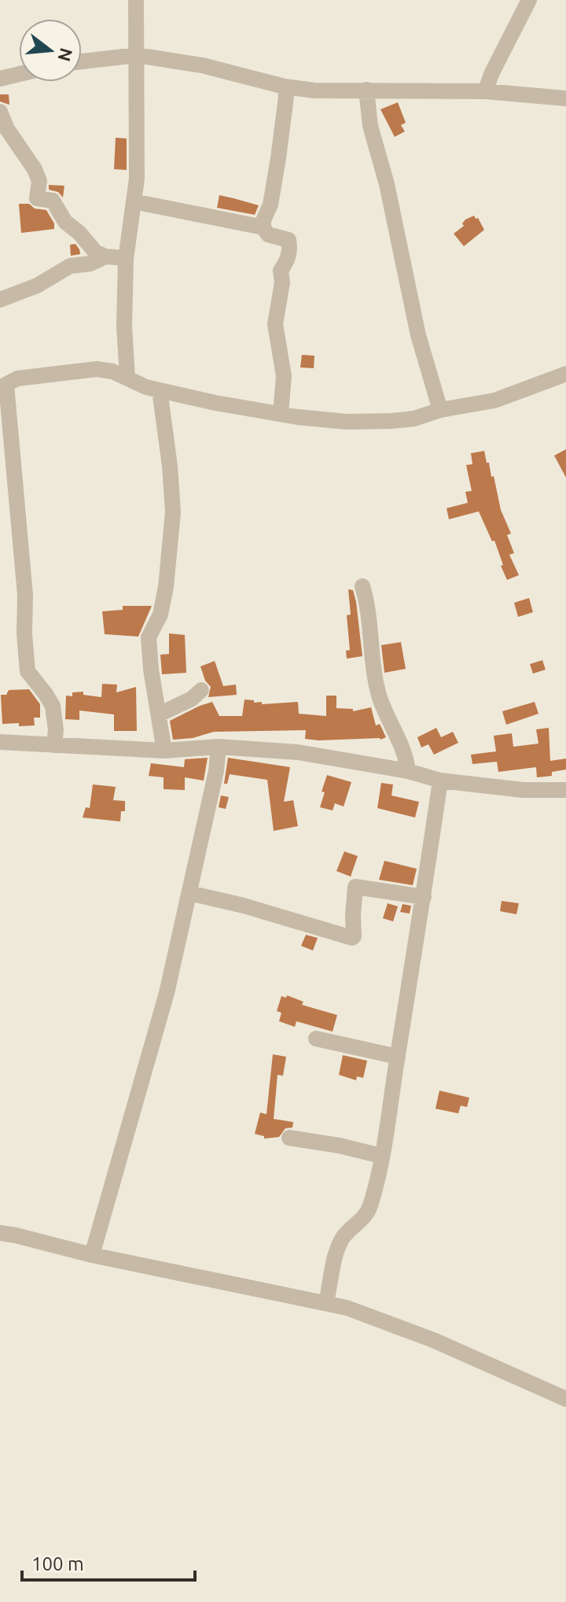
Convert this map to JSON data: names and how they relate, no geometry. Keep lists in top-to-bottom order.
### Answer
{
  "scale_bar": "100 m",
  "north": "right"
}
